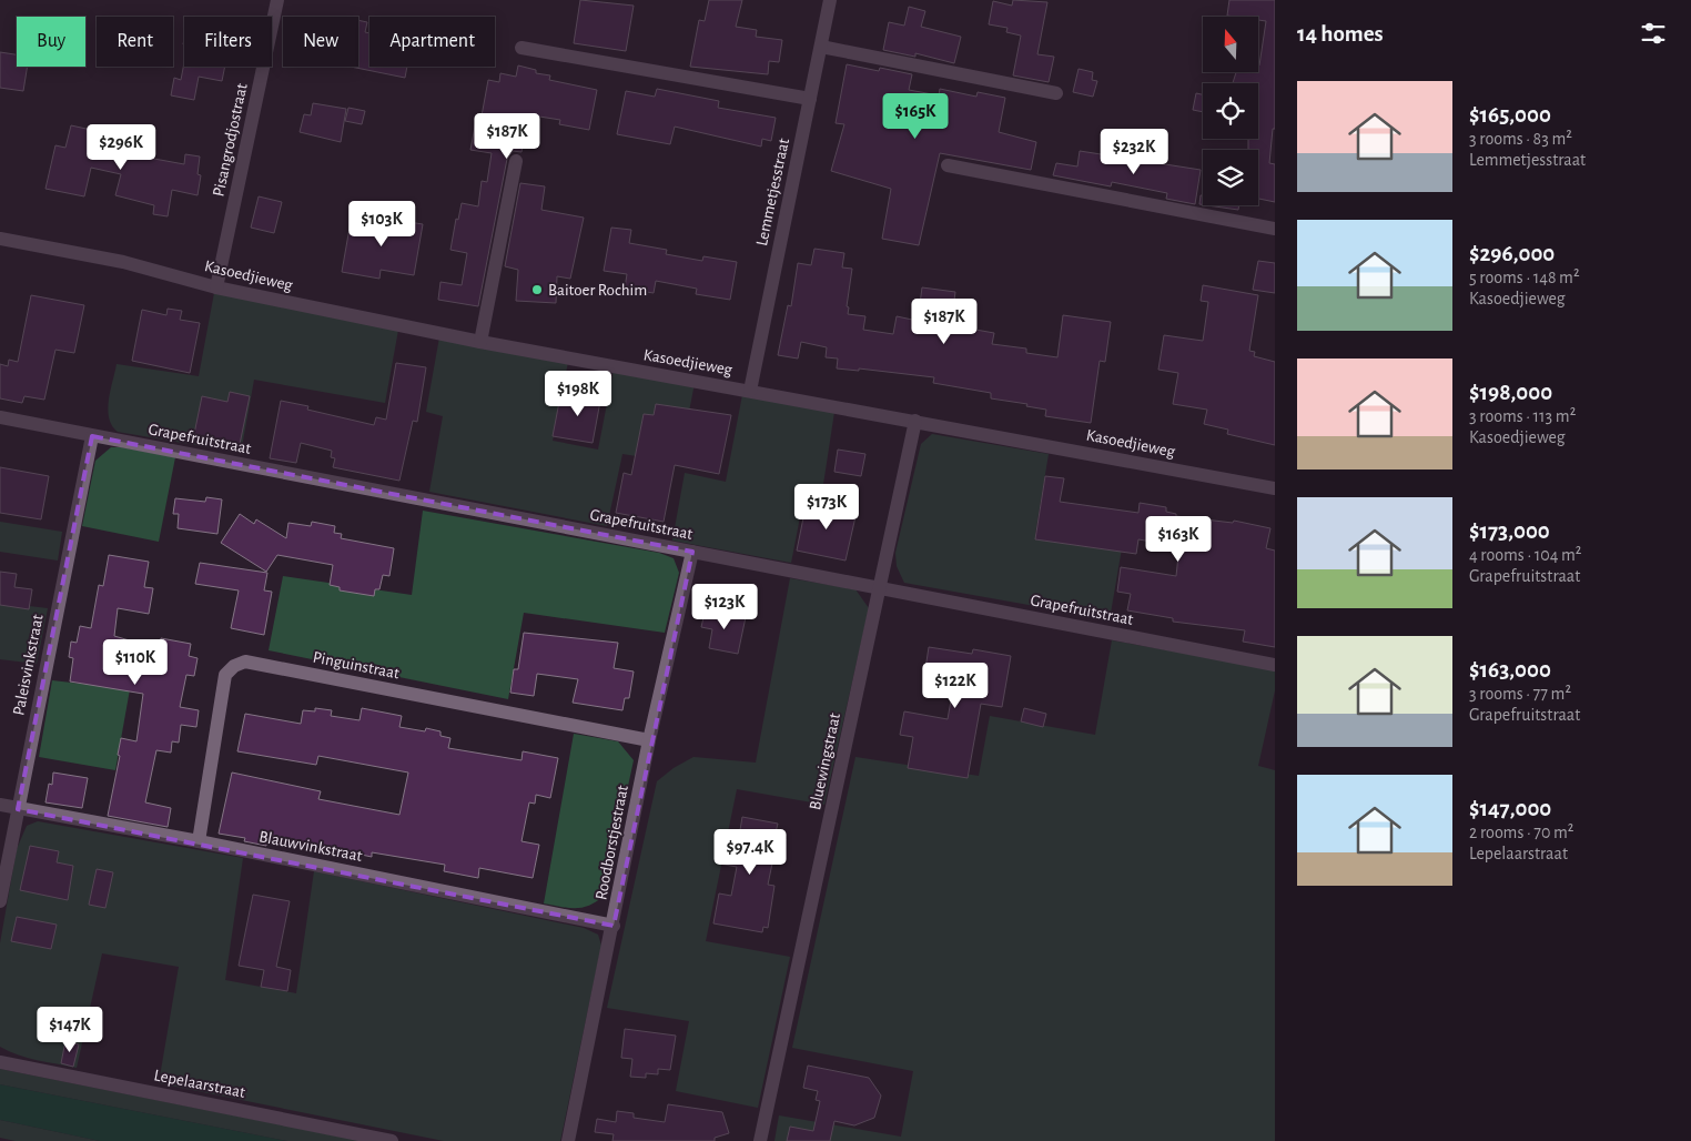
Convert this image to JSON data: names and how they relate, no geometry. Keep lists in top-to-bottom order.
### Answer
{
  "streets": {
    "street": [
      "Pisangrodjostraat",
      "Lemmetjesstraat",
      "Kasoedjieweg",
      "Grapefruitstraat",
      "Paleisvinkstraat",
      "Pinguinstraat",
      "Bluewingstraat",
      "Roodborstjestraat",
      "Blauwvinkstraat",
      "Lepelaarstraat"
    ]
  },
  "crossings": [
    ["Pisangrodjostraat", "Kasoedjieweg"],
    ["Lemmetjesstraat", "Kasoedjieweg"],
    ["Kasoedjieweg", "Bluewingstraat"],
    ["Grapefruitstraat", "Paleisvinkstraat"],
    ["Grapefruitstraat", "Bluewingstraat"],
    ["Grapefruitstraat", "Roodborstjestraat"],
    ["Paleisvinkstraat", "Blauwvinkstraat"],
    ["Pinguinstraat", "Roodborstjestraat"],
    ["Pinguinstraat", "Blauwvinkstraat"],
    ["Roodborstjestraat", "Blauwvinkstraat"]
  ],
  "places": ["Baitoer Rochim"],
  "north": "top",
  "page": {
    "heading": "14 homes",
    "chip": [
      "Buy",
      "Rent",
      "Filters",
      "New",
      "Apartment"
    ],
    "list": [
      {
        "name": "$165,000",
        "note": "3 rooms · 83 m² · Lemmetjesstraat"
      },
      {
        "name": "$296,000",
        "note": "5 rooms · 148 m² · Kasoedjieweg"
      },
      {
        "name": "$198,000",
        "note": "3 rooms · 113 m² · Kasoedjieweg"
      },
      {
        "name": "$173,000",
        "note": "4 rooms · 104 m² · Grapefruitstraat"
      },
      {
        "name": "$163,000",
        "note": "3 rooms · 77 m² · Grapefruitstraat"
      },
      {
        "name": "$147,000",
        "note": "2 rooms · 70 m² · Lepelaarstraat"
      }
    ],
    "price": [
      "$165K",
      "$187K",
      "$296K",
      "$232K",
      "$103K",
      "$187K",
      "$198K",
      "$173K",
      "$163K",
      "$123K",
      "$110K",
      "$122K",
      "$97.4K",
      "$147K"
    ]
  }
}
